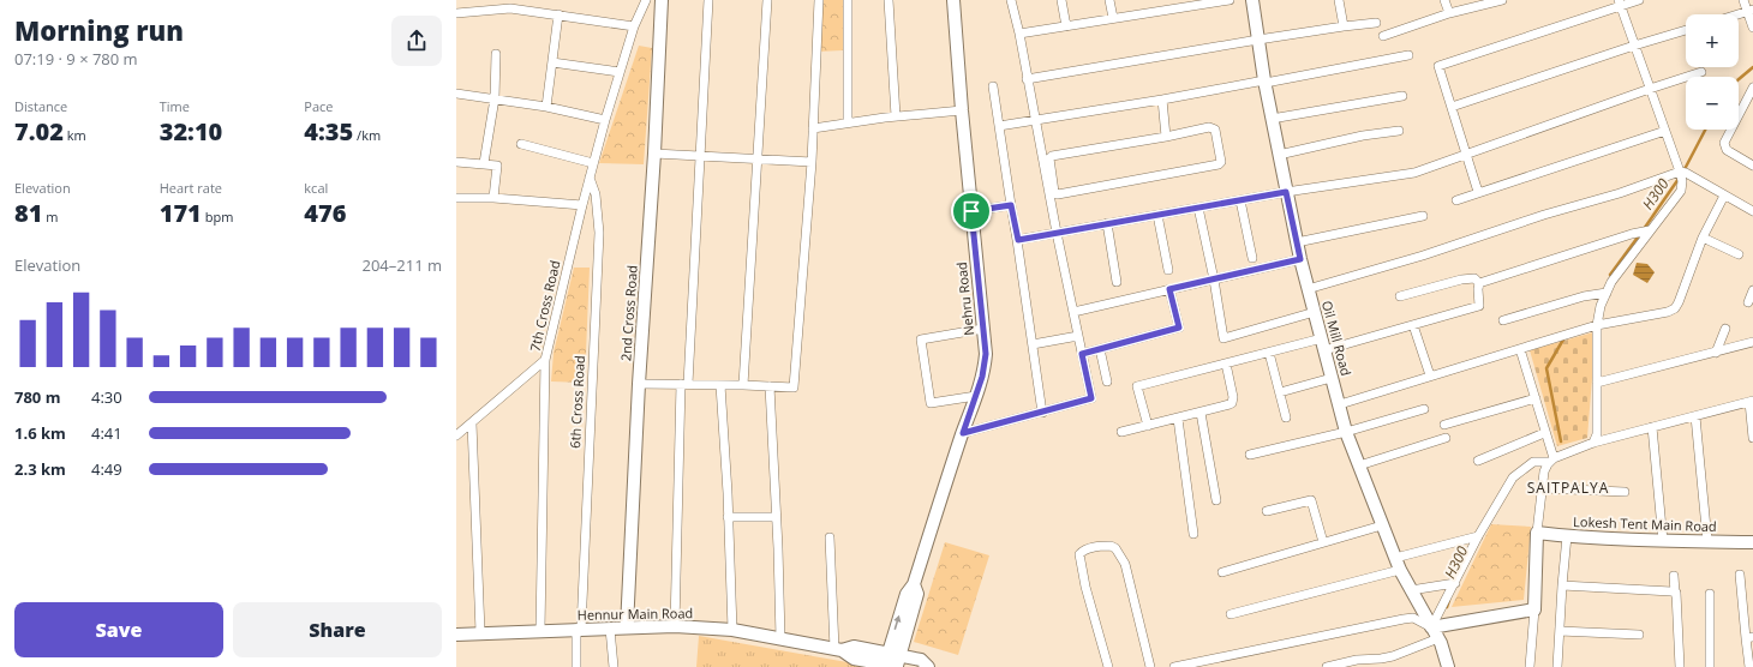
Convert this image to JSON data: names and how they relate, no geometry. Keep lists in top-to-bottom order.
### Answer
{
  "streets": {
    "street": [
      "Nehru Road",
      "7th Cross Road",
      "2nd Cross Road",
      "Oil Mill Road",
      "6th Cross Road",
      "Lokesh Tent Main Road",
      "Hennur Main Road"
    ]
  },
  "crossings": [
    ["Nehru Road", "Hennur Main Road"],
    ["7th Cross Road", "6th Cross Road"],
    ["7th Cross Road", "Hennur Main Road"],
    ["2nd Cross Road", "Hennur Main Road"],
    ["6th Cross Road", "Hennur Main Road"]
  ],
  "districts": ["SAITPALYA"],
  "water": ["H300"],
  "page": {
    "heading": ["Morning run", "07:19 · 9 × 780 m"],
    "map_buttons": ["+", "−"],
    "stats": [
      ["Distance", "7.02 km"],
      ["Time", "32:10"],
      ["Pace", "4:35 /km"],
      ["Elevation", "81 m"],
      ["Heart rate", "171 bpm"],
      ["kcal", "476"]
    ],
    "chart": ["Elevation", "204–211 m"],
    "list": [
      {
        "name": "780 m",
        "note": "4:30"
      },
      {
        "name": "1.6 km",
        "note": "4:41"
      },
      {
        "name": "2.3 km",
        "note": "4:49"
      }
    ],
    "buttons": ["Save", "Share"]
  }
}
